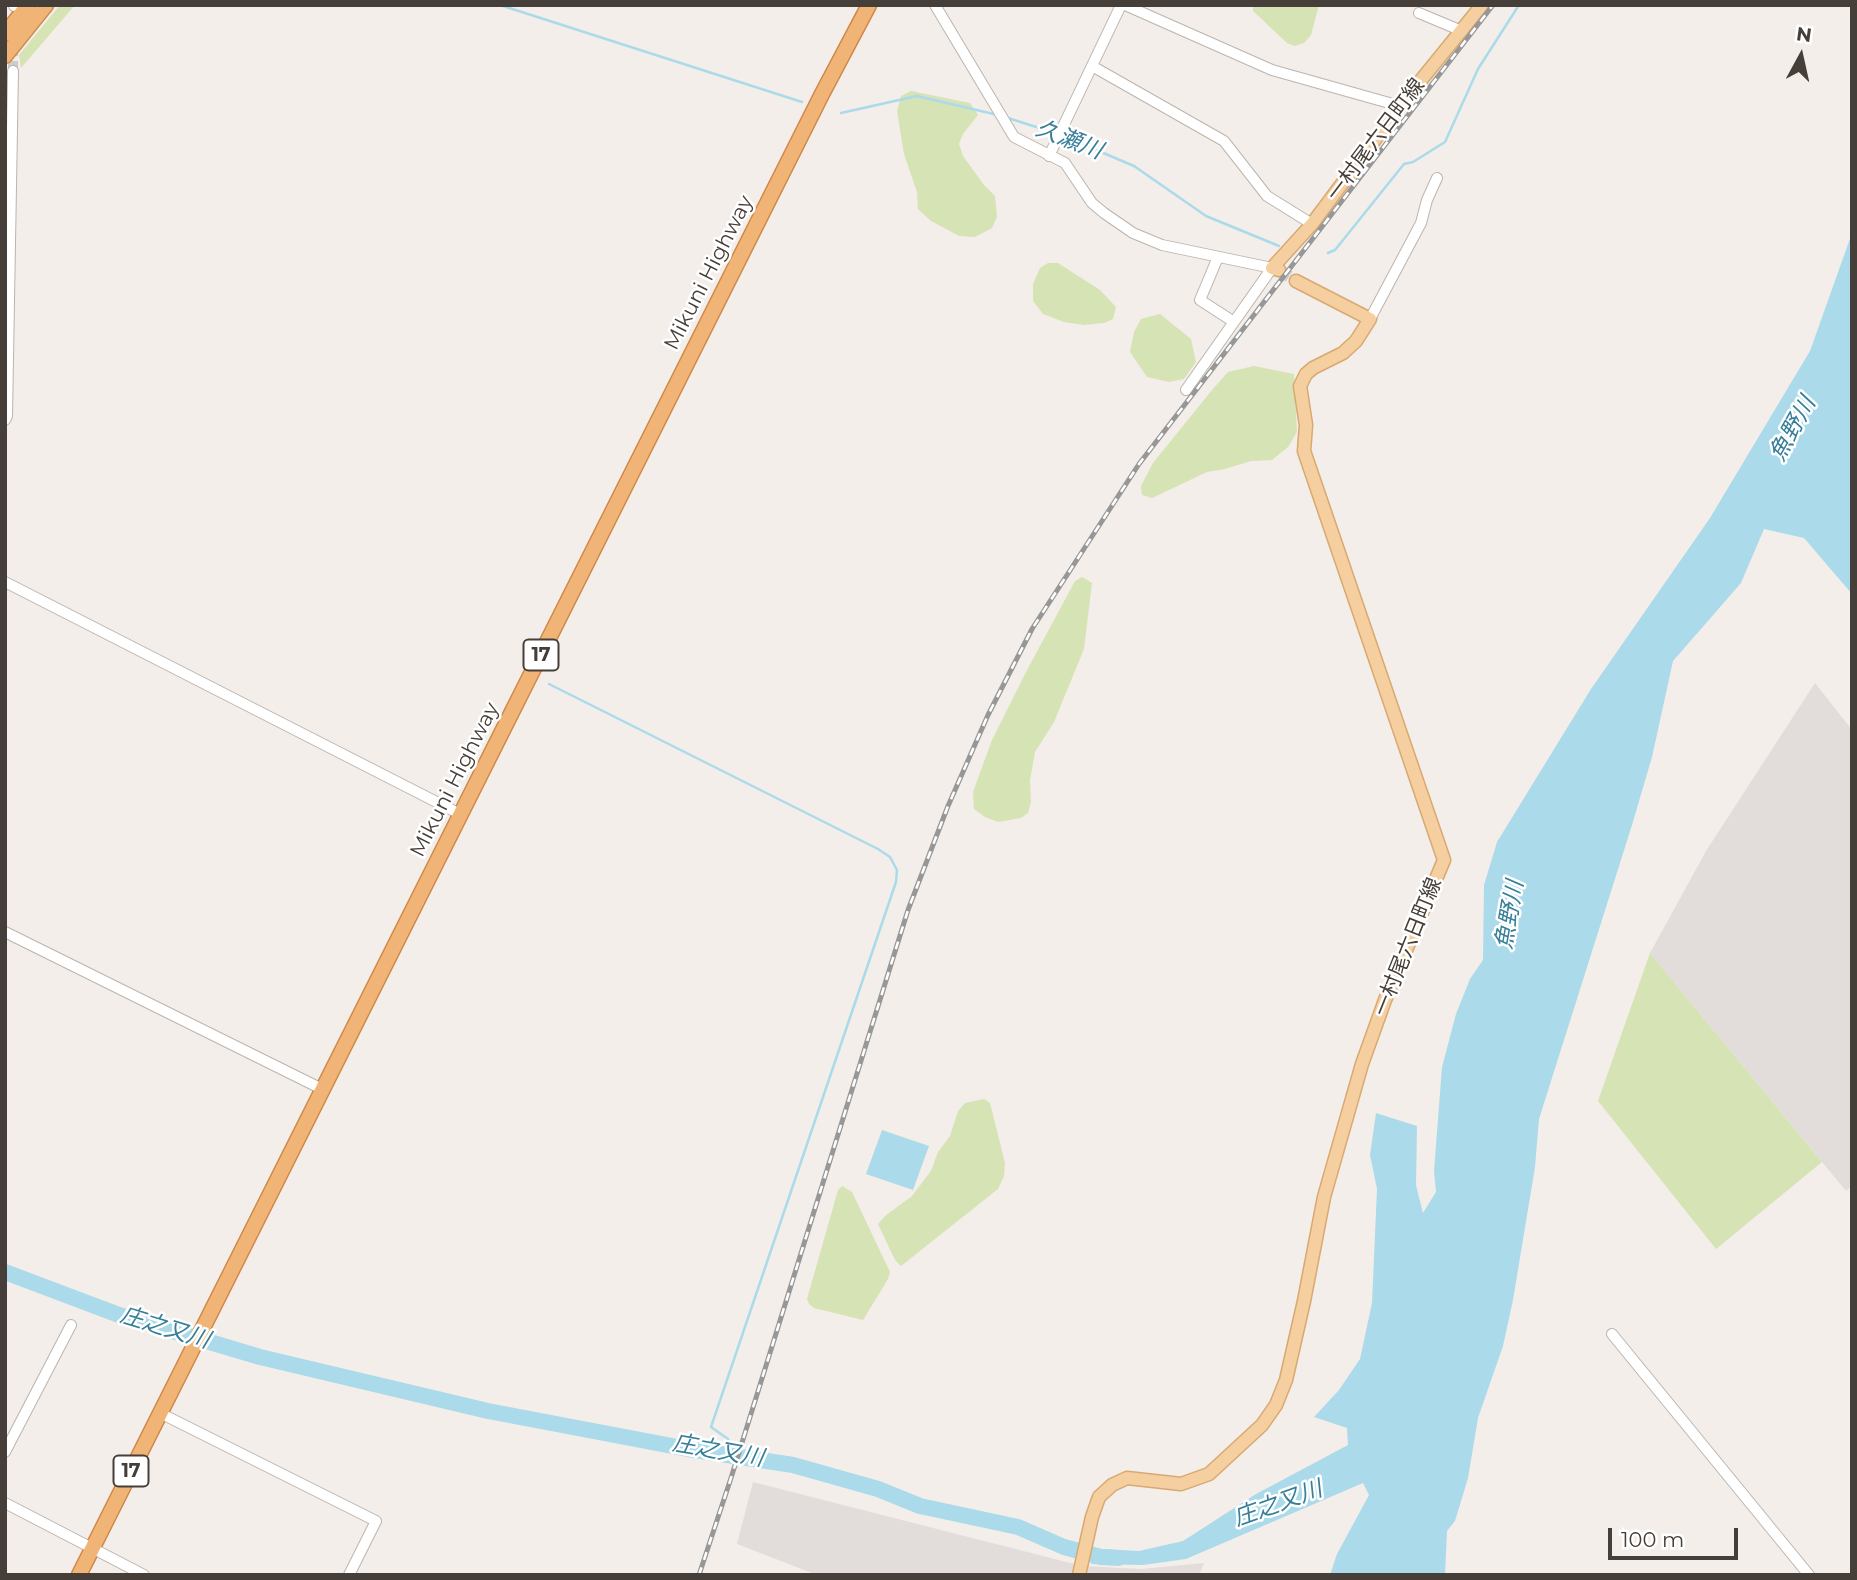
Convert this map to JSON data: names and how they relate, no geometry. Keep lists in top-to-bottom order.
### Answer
{
  "streets": {
    "highway": ["Mikuni Highway", "17"],
    "main road": ["一村尾六日町線"]
  },
  "water": ["久瀬川", "魚野川", "庄之又川"],
  "scale_bar": "100 m",
  "north": "top"
}
